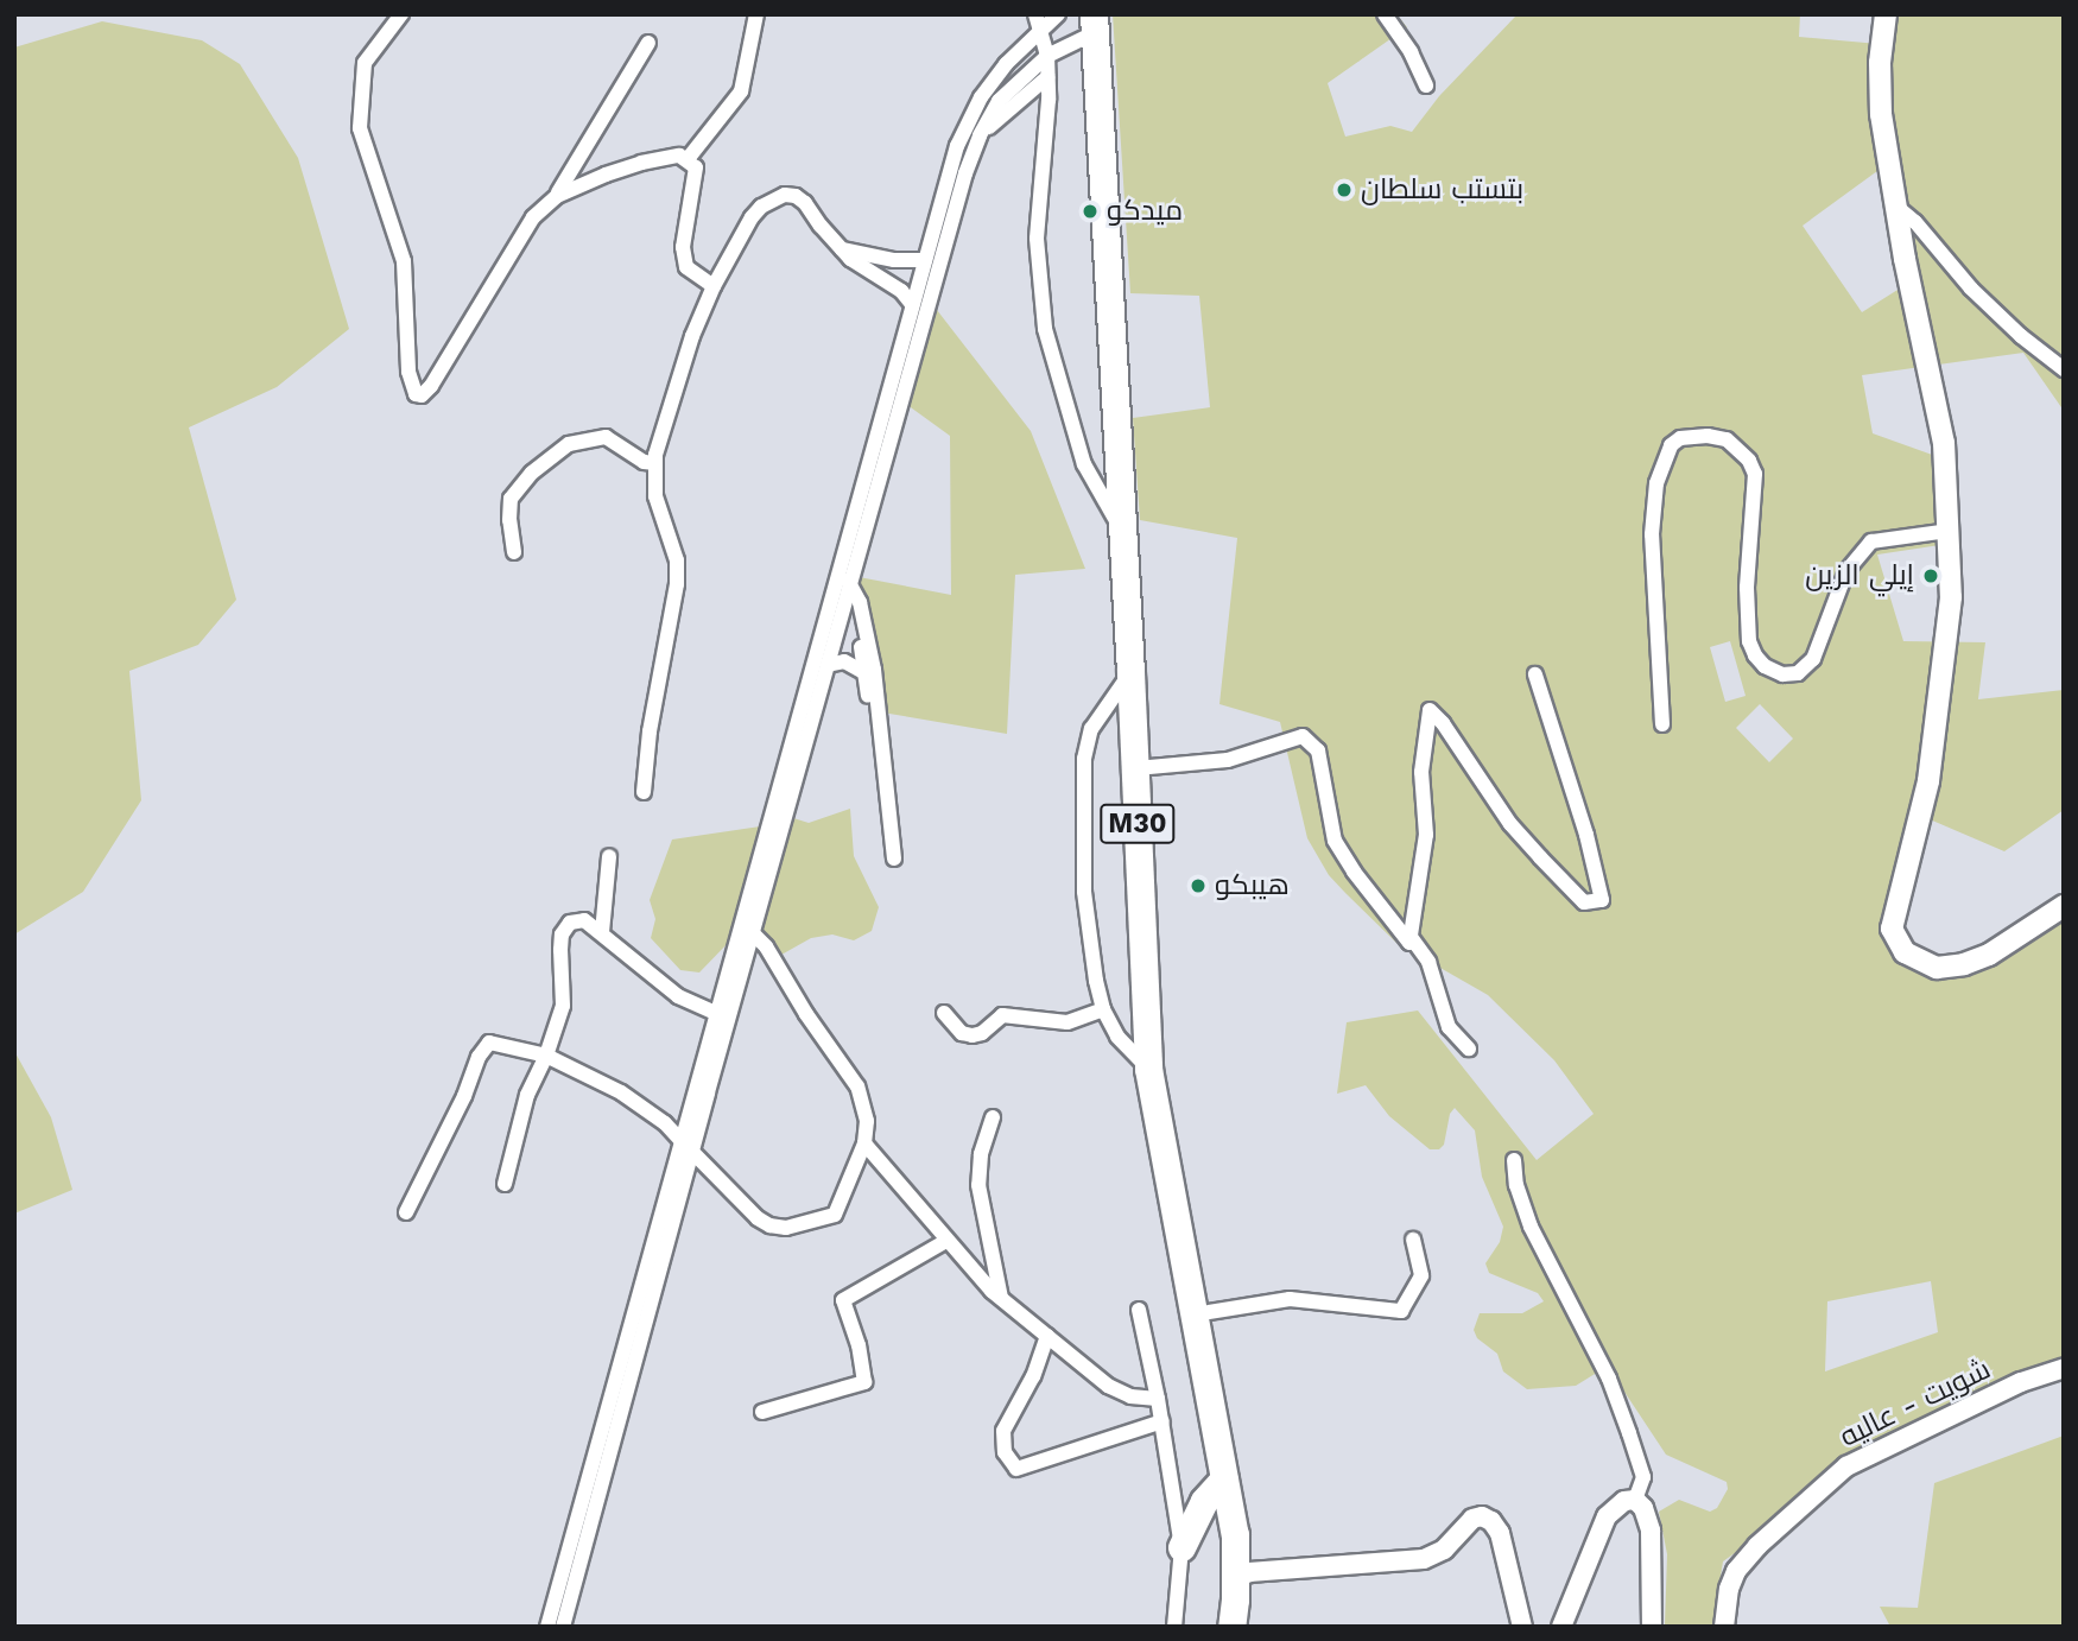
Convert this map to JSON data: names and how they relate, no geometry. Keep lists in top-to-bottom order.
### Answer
{
  "streets": {
    "highway": ["M30"],
    "street": ["شويت - عاليه"]
  },
  "places": [
    "بتستب سلطان",
    "ميدكو",
    "إيلي الزين",
    "هيبكو"
  ]
}
